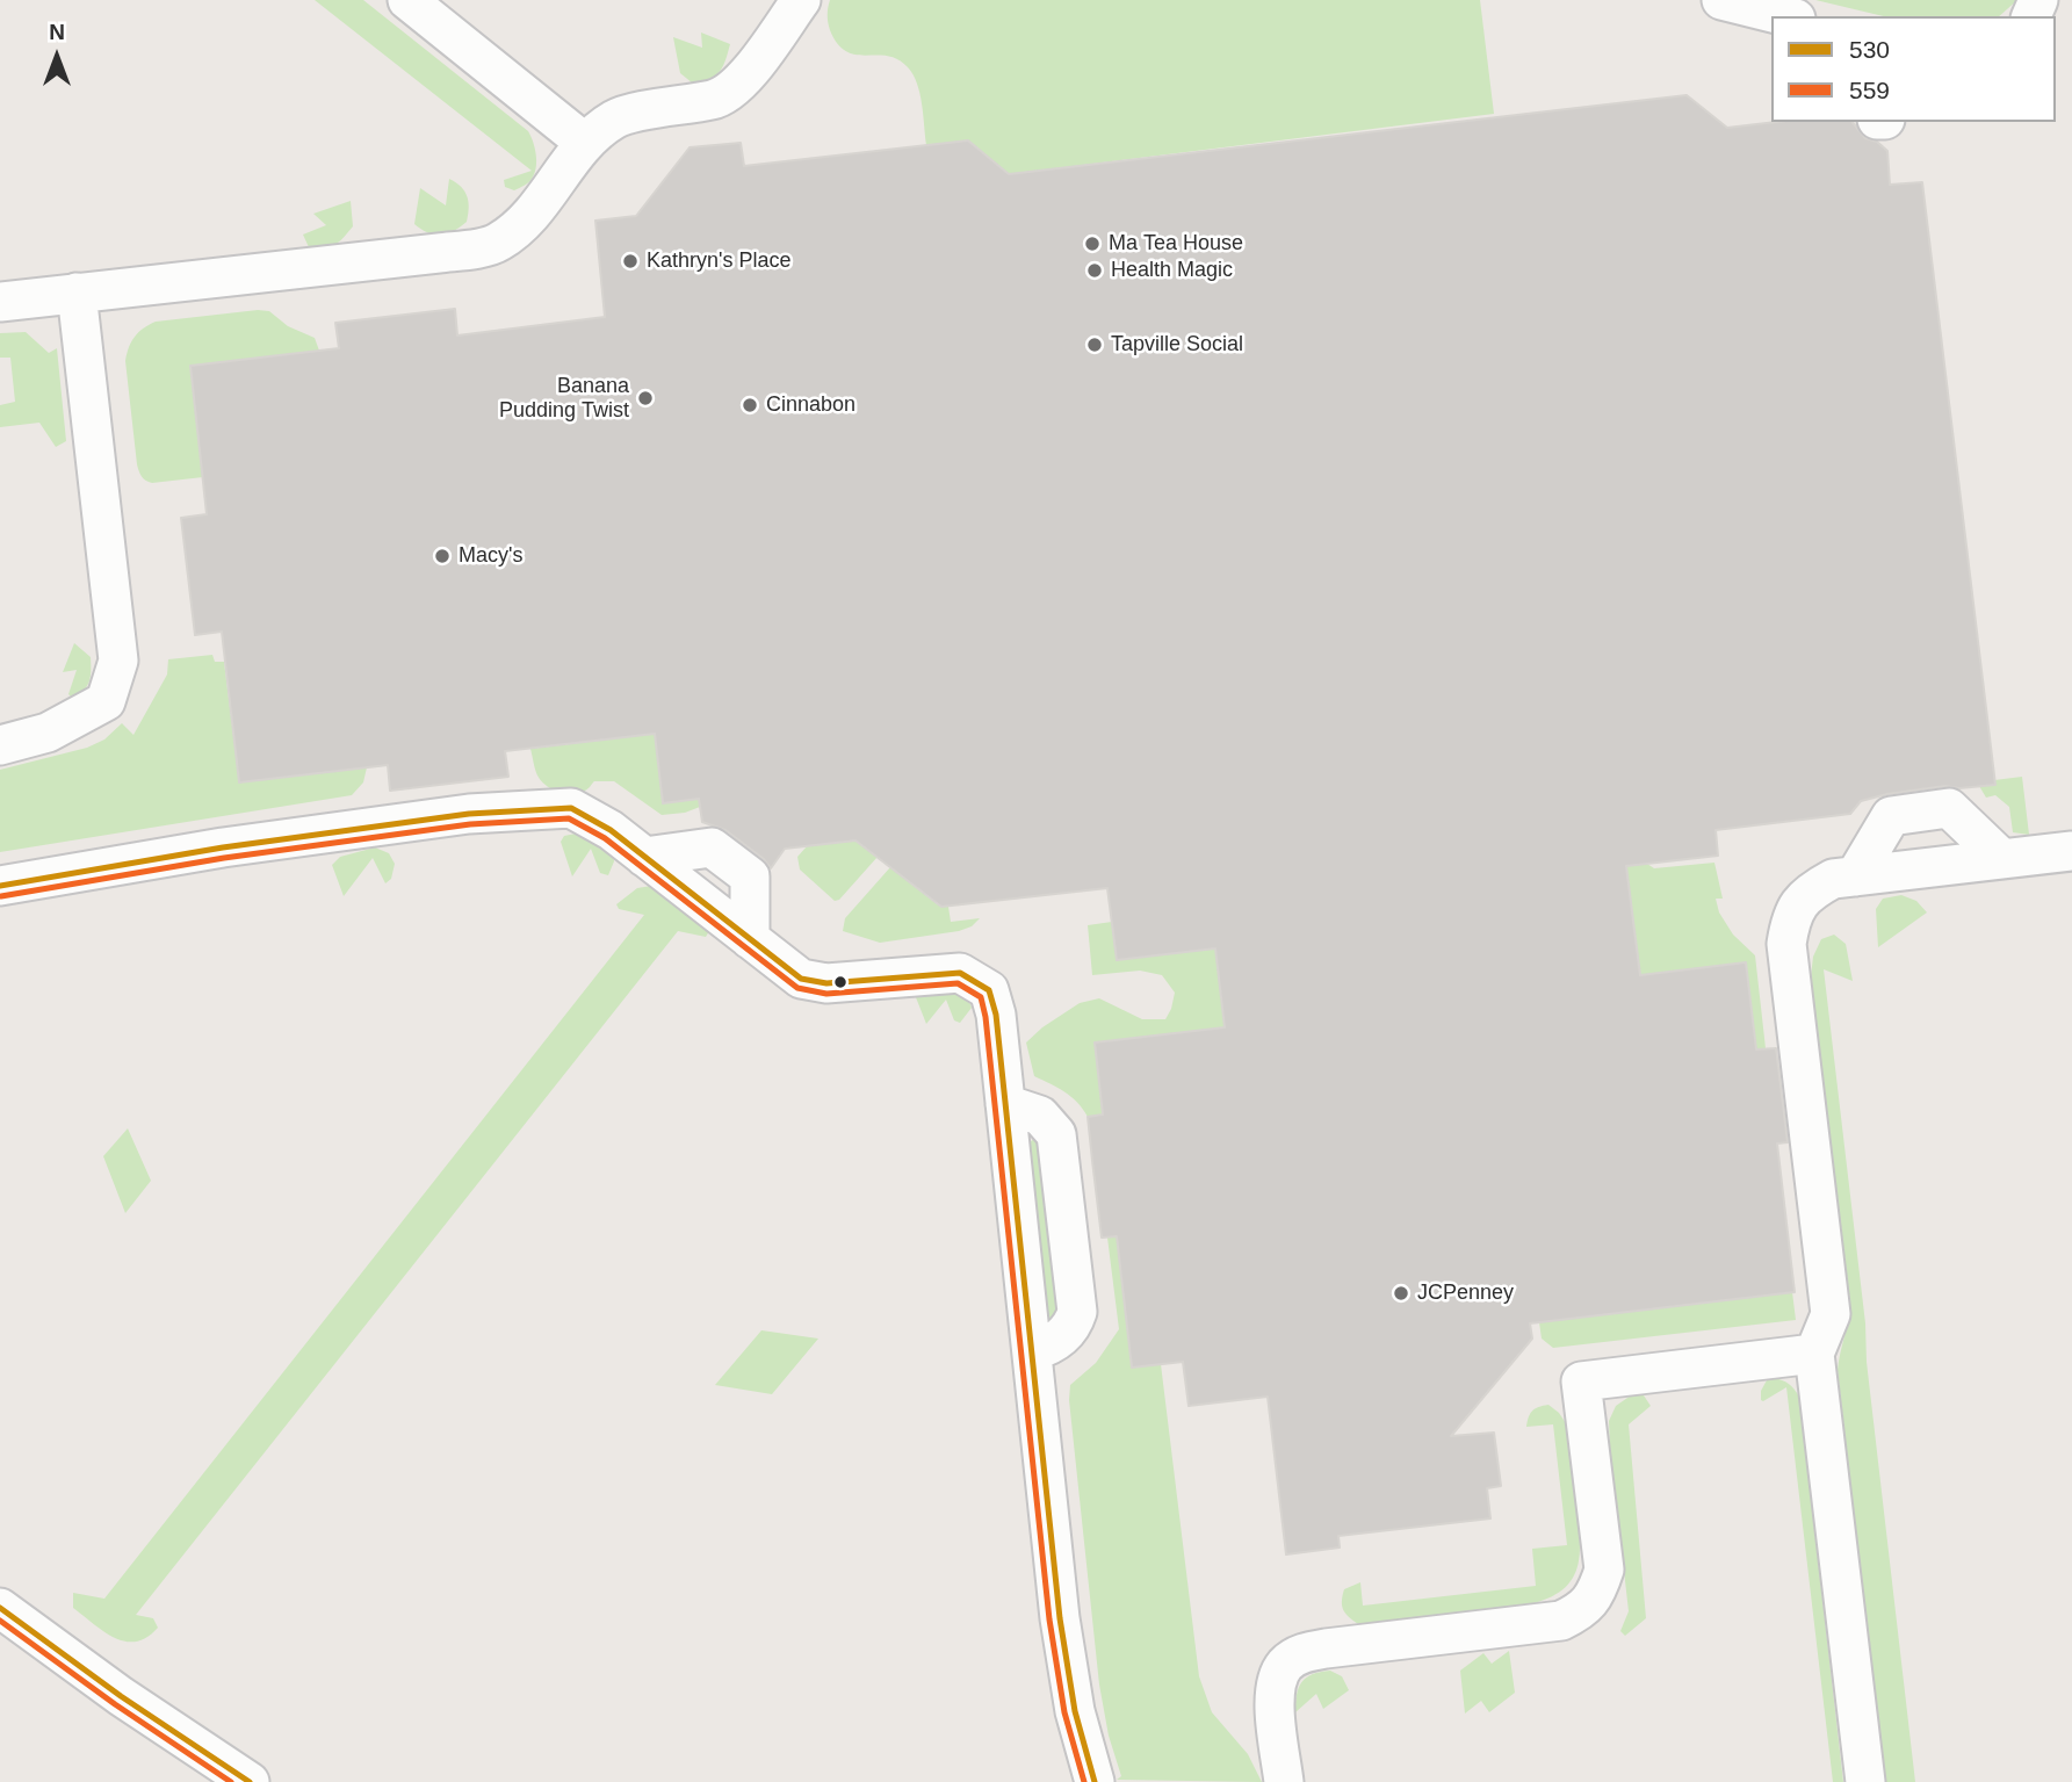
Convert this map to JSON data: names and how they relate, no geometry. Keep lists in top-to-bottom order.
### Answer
{
  "places": [
    "Ma Tea House",
    "Kathryn's Place",
    "Health Magic",
    "Tapville Social",
    "Banana Pudding Twist",
    "Cinnabon",
    "Macy's",
    "JCPenney"
  ],
  "lines": ["transit line 530", "transit line 559"],
  "legend": ["530", "559"],
  "north": "top"
}
